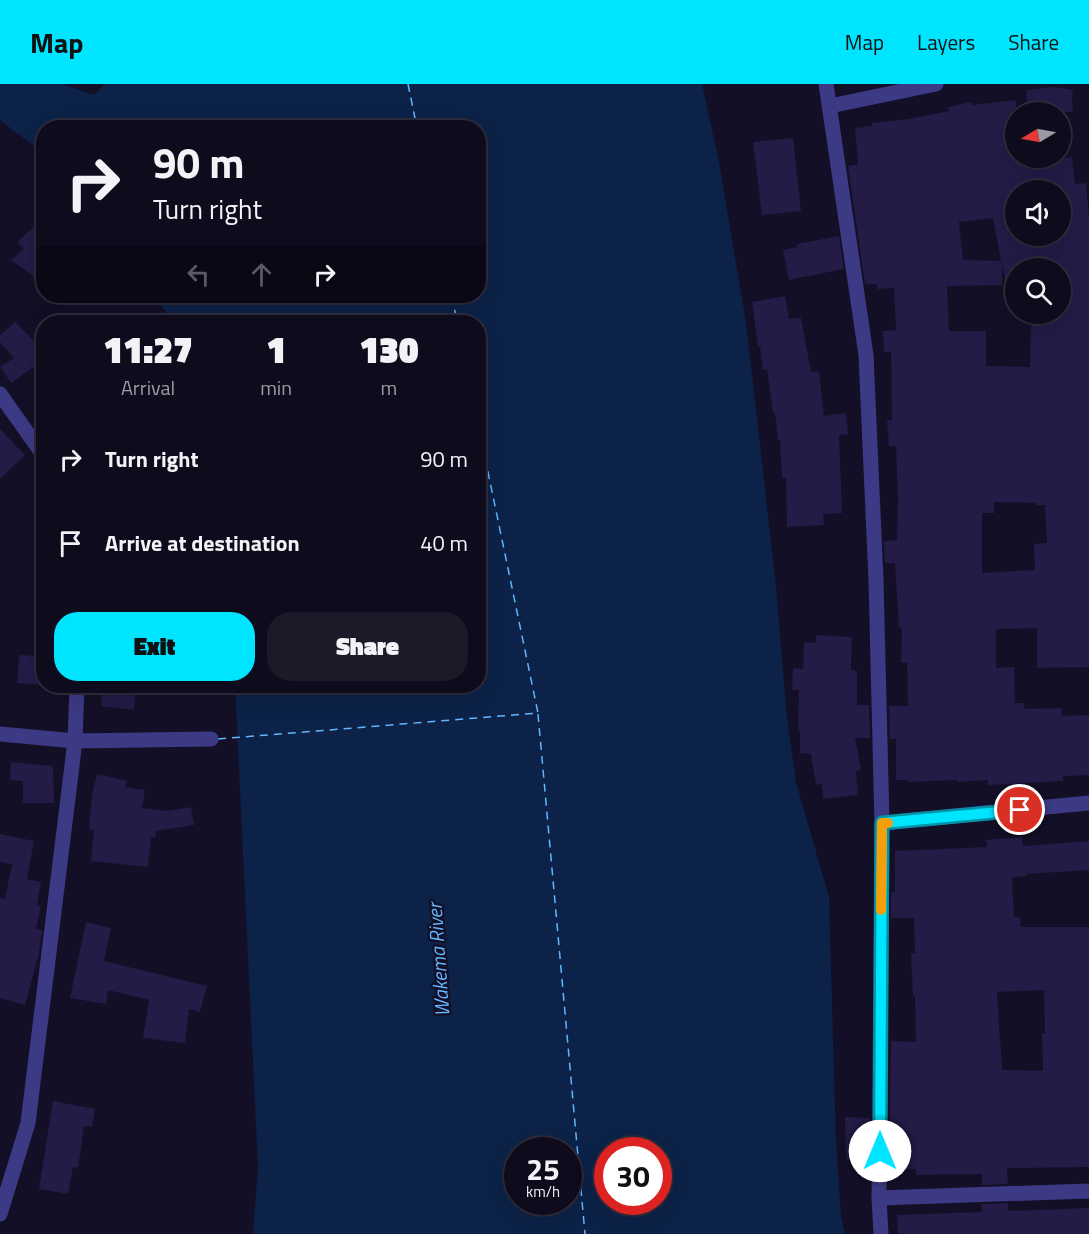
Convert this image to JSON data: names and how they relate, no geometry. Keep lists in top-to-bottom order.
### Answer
{
  "water": ["Wakema River"],
  "north": "left",
  "page": {
    "header": "Map",
    "nav": ["Map", "Layers", "Share"],
    "turn": ["90 m", "Turn right"],
    "eta": [
      "11:27",
      "Arrival",
      "1",
      "min",
      "130",
      "m"
    ],
    "list": [
      {
        "name": "Turn right",
        "value": "90 m"
      },
      {
        "name": "Arrive at destination",
        "value": "40 m"
      }
    ],
    "buttons": ["Exit", "Share"],
    "speed": "25 km/h",
    "limit": "30"
  }
}
